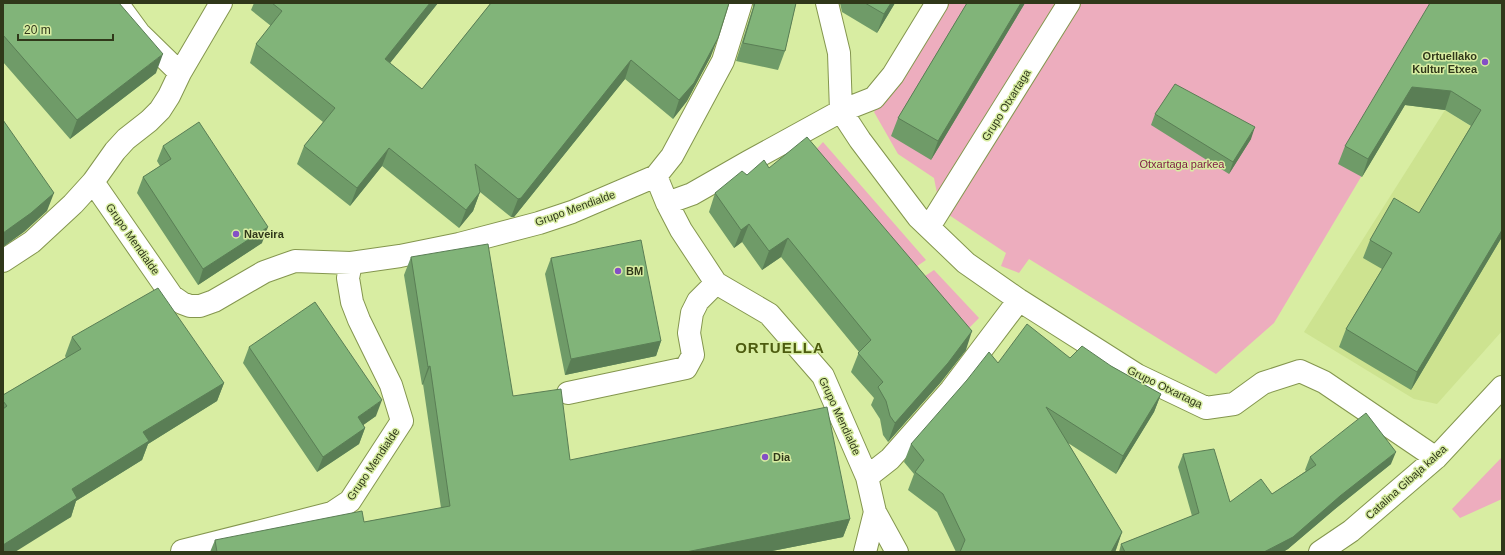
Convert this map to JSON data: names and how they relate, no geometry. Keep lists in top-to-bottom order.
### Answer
{
  "streets": {
    "street": ["Grupo Otxartaga", "Grupo Mendialde", "Catalina Gibaja kalea"]
  },
  "crossings": [
    ["Grupo Otxartaga", "Catalina Gibaja kalea"]
  ],
  "districts": ["ORTUELLA"],
  "parks": ["Otxartaga parkea"],
  "places": [
    "Ortuellako Kultur Etxea",
    "Naveira",
    "BM",
    "Dia"
  ],
  "scale_bar": "20 m"
}
